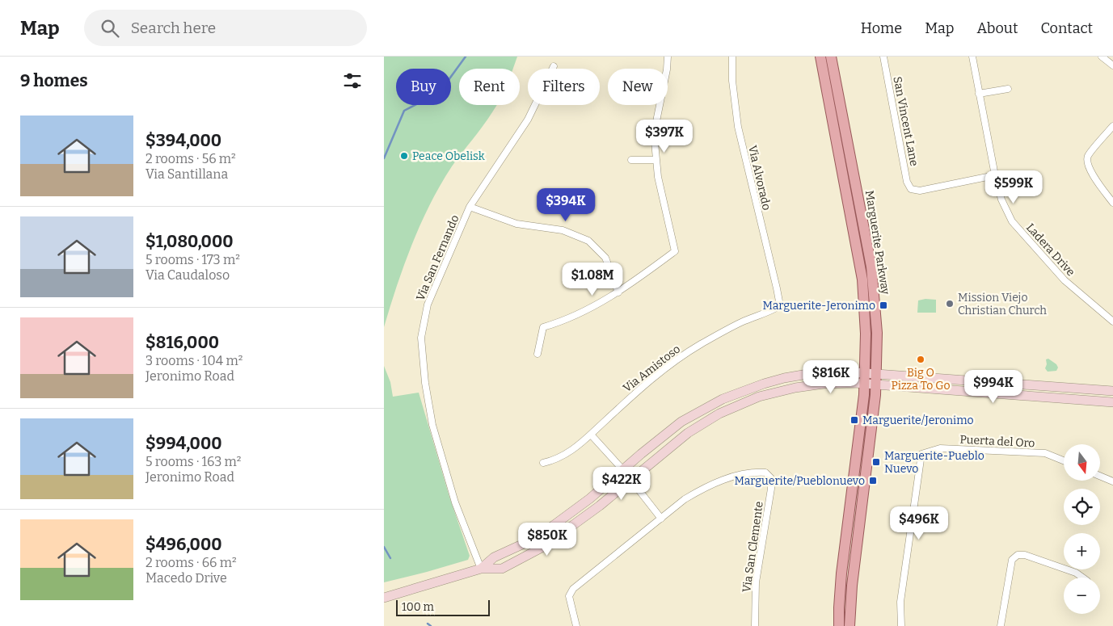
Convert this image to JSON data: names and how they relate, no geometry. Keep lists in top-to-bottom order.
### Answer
{
  "streets": {
    "main road": ["Marguerite Parkway"],
    "street": [
      "San Vincent Lane",
      "Via Alvorado",
      "Ladera Drive",
      "Via San Fernando",
      "Via Amistoso",
      "Puerta del Oro",
      "Via San Clemente"
    ]
  },
  "crossings": [
    ["San Vincent Lane", "Ladera Drive"],
    ["Via Alvorado", "Via Amistoso"]
  ],
  "places": {
    "other": ["Peace Obelisk", "Mission Viejo Christian Church", "Big O Pizza To Go"],
    "transit": [
      "Marguerite-Jeronimo",
      "Marguerite/Jeronimo",
      "Marguerite-Pueblo Nuevo",
      "Marguerite/Pueblonuevo"
    ]
  },
  "scale_bar": "100 m",
  "north": "bottom",
  "page": {
    "header": "Map",
    "search": "Search here",
    "nav": [
      "Home",
      "Map",
      "About",
      "Contact"
    ],
    "heading": "9 homes",
    "chip": [
      "Buy",
      "Rent",
      "Filters",
      "New"
    ],
    "list": [
      {
        "name": "$394,000",
        "note": "2 rooms · 56 m² · Via Santillana"
      },
      {
        "name": "$1,080,000",
        "note": "5 rooms · 173 m² · Via Caudaloso"
      },
      {
        "name": "$816,000",
        "note": "3 rooms · 104 m² · Jeronimo Road"
      },
      {
        "name": "$994,000",
        "note": "5 rooms · 163 m² · Jeronimo Road"
      },
      {
        "name": "$496,000",
        "note": "2 rooms · 66 m² · Macedo Drive"
      }
    ],
    "price": [
      "$397K",
      "$599K",
      "$394K",
      "$1.08M",
      "$816K",
      "$994K",
      "$422K",
      "$496K",
      "$850K"
    ],
    "map_buttons": ["+", "−"],
    "scale": "100 m"
  }
}
